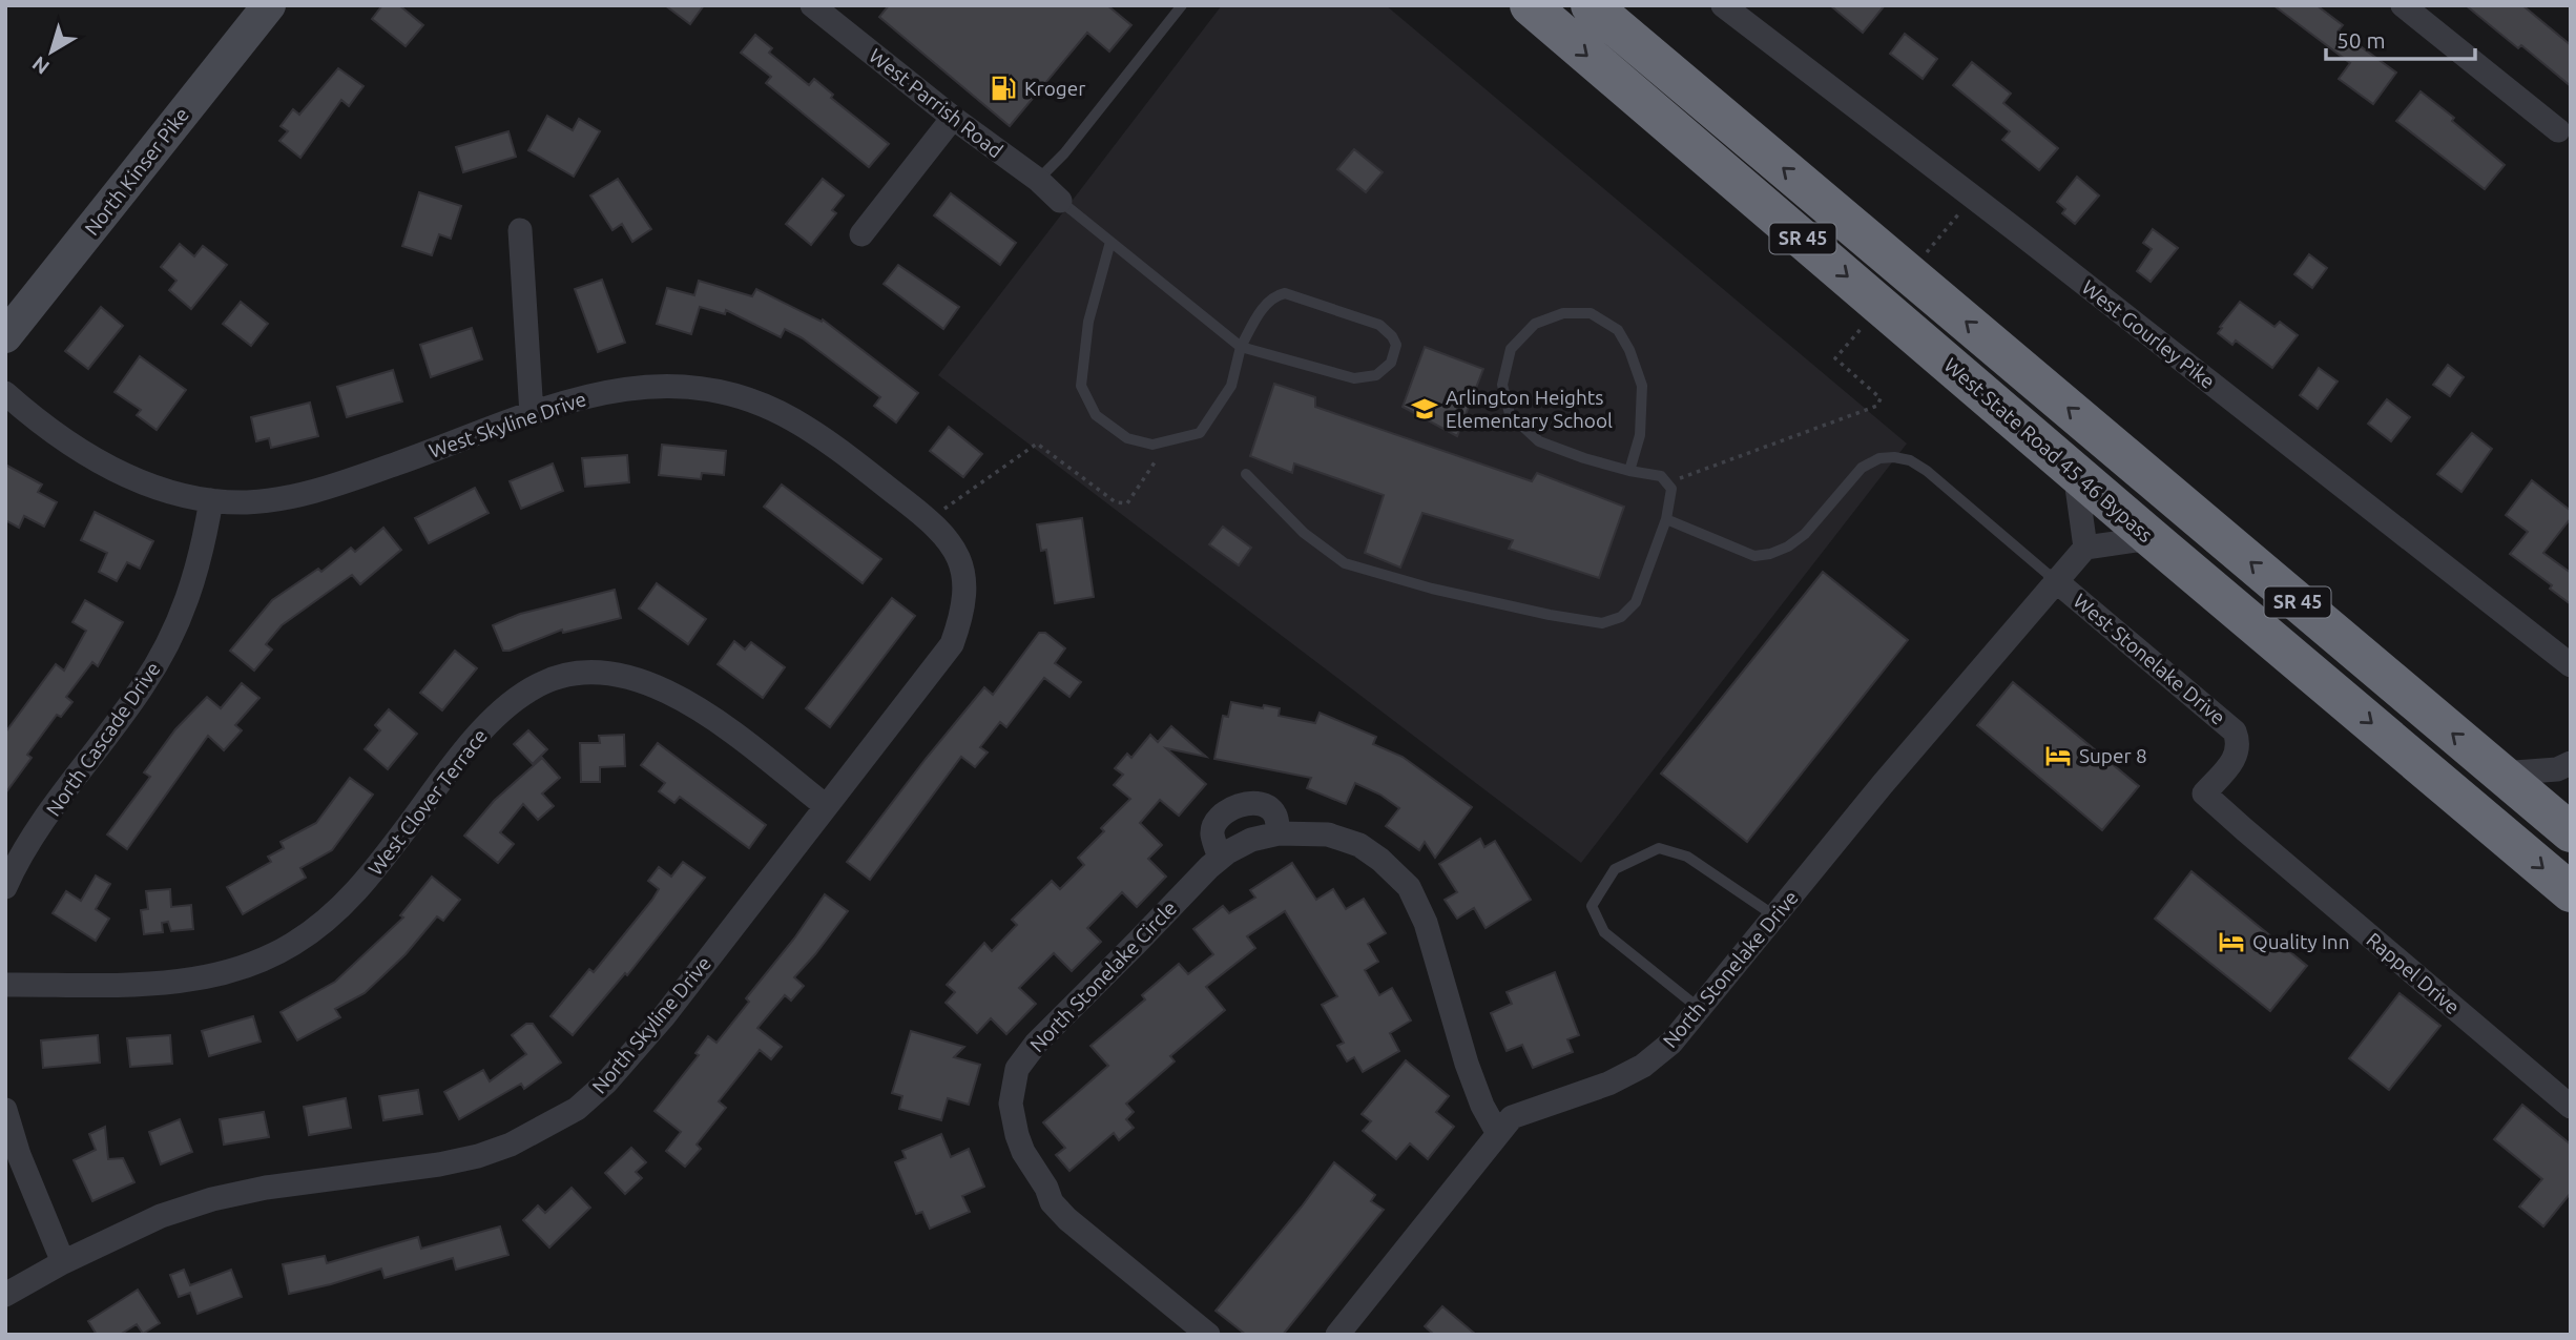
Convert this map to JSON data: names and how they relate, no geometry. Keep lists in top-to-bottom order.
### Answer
{
  "streets": {
    "highway": ["SR 45", "West State Road 45 46 Bypass"],
    "street": [
      "West Parrish Road",
      "North Kinser Pike",
      "West Gourley Pike",
      "West Skyline Drive",
      "West Stonelake Drive",
      "North Cascade Drive",
      "West Clover Terrace",
      "North Stonelake Drive",
      "Rappel Drive",
      "North Stonelake Circle",
      "North Skyline Drive"
    ]
  },
  "crossings": [
    ["West Skyline Drive", "North Cascade Drive"],
    ["West Skyline Drive", "North Skyline Drive"],
    ["West Stonelake Drive", "North Stonelake Drive"],
    ["West Stonelake Drive", "Rappel Drive"],
    ["West Clover Terrace", "North Skyline Drive"],
    ["North Stonelake Drive", "North Stonelake Circle"]
  ],
  "places": {
    "fuel station": ["Kroger"],
    "school or university": ["Arlington Heights Elementary School"],
    "hotel": ["Super 8", "Quality Inn"]
  },
  "scale_bar": "50 m",
  "north": "bottom left"
}
